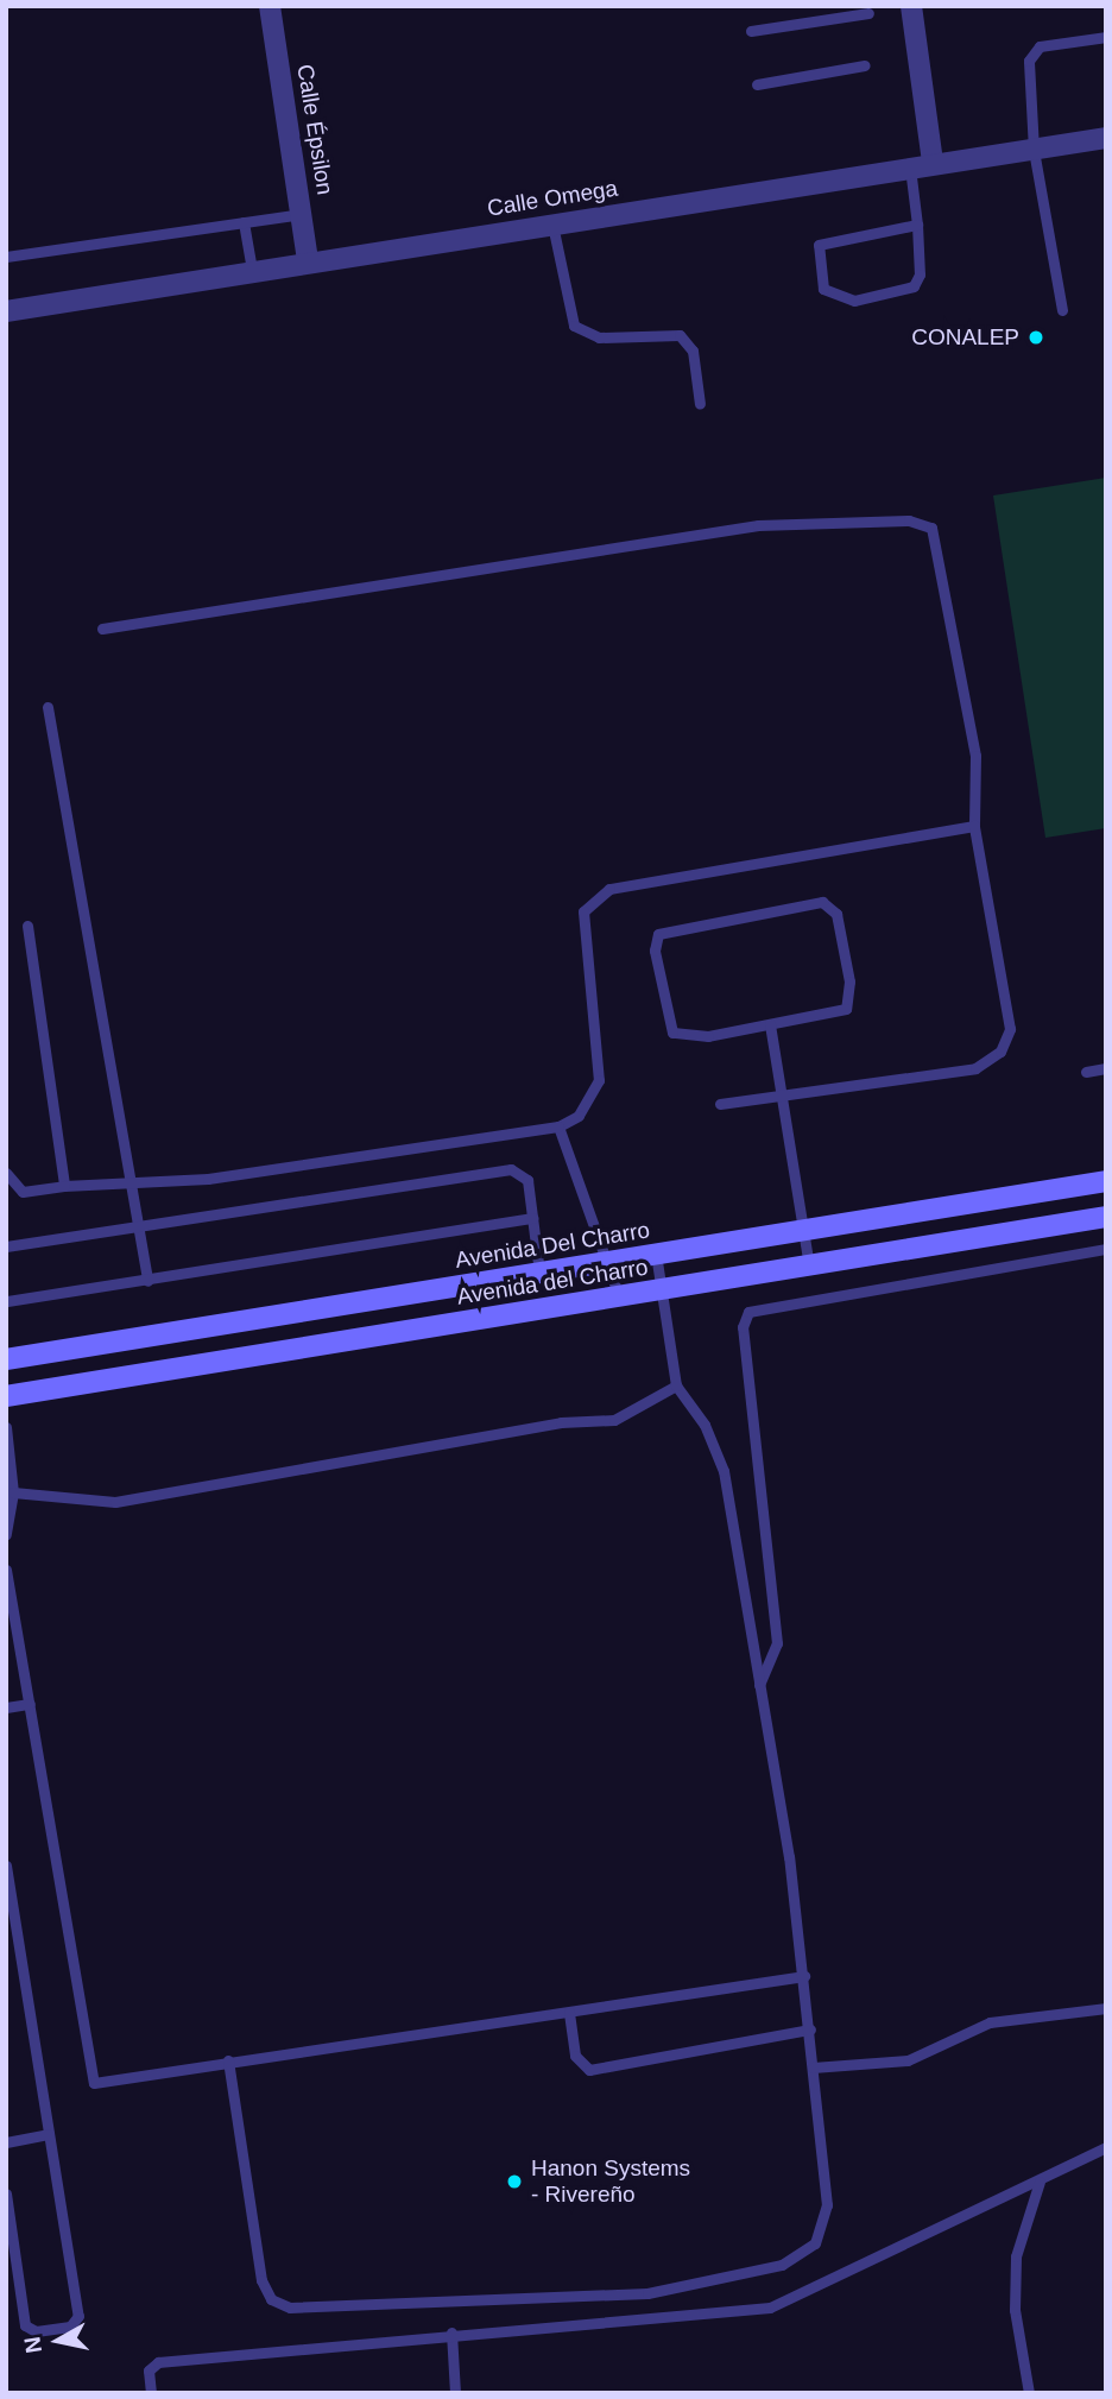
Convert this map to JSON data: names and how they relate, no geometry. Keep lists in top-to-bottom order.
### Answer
{
  "streets": {
    "street": [
      "Calle Épsilon",
      "Calle Omega",
      "Avenida Del Charro",
      "Avenida del Charro"
    ]
  },
  "crossings": [
    ["Calle Épsilon", "Calle Omega"]
  ],
  "places": ["CONALEP", "Hanon Systems - Rivereño"],
  "north": "left"
}
